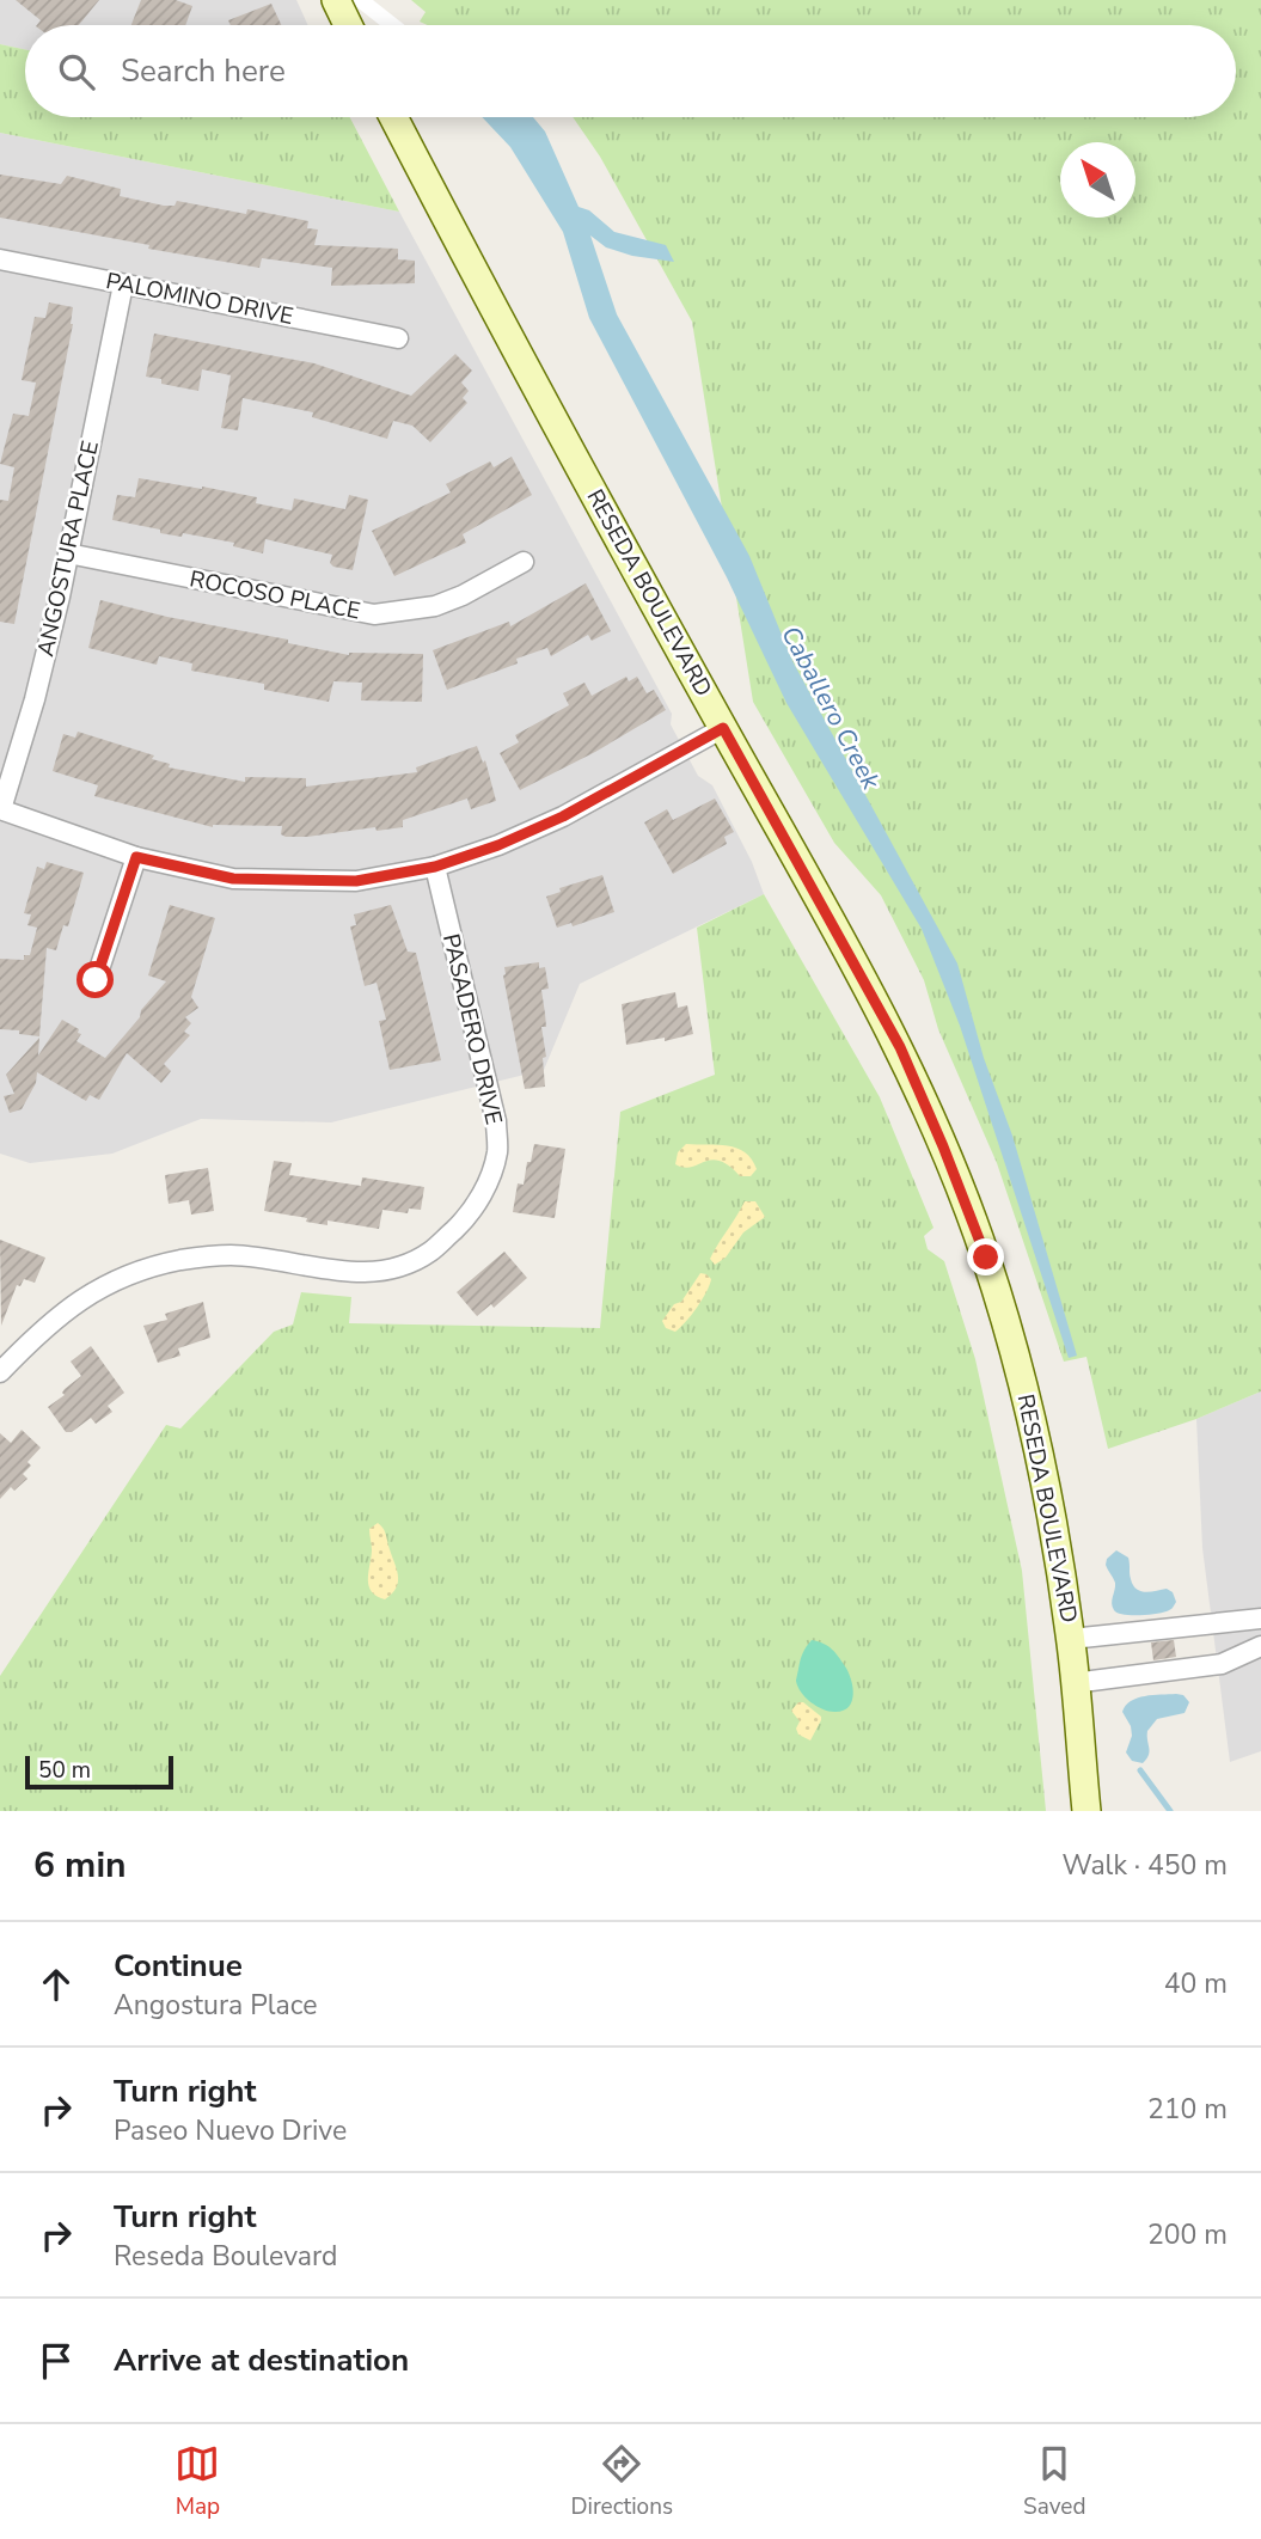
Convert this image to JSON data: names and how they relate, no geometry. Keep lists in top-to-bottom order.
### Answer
{
  "streets": {
    "main road": ["RESEDA BOULEVARD"],
    "street": [
      "PALOMINO DRIVE",
      "ANGOSTURA PLACE",
      "ROCOSO PLACE",
      "PASADERO DRIVE"
    ]
  },
  "crossings": [
    ["PALOMINO DRIVE", "ANGOSTURA PLACE"],
    ["ANGOSTURA PLACE", "ROCOSO PLACE"]
  ],
  "water": ["Caballero Creek"],
  "scale_bar": "50 m",
  "north": "top left",
  "page": {
    "search": "Search here",
    "scale": "50 m",
    "heading": ["6 min", "Walk · 450 m"],
    "list": [
      ["Continue", "Angostura Place", "40 m"],
      ["Turn right", "Paseo Nuevo Drive", "210 m"],
      ["Turn right", "Reseda Boulevard", "200 m"],
      "Arrive at destination"
    ],
    "nav": ["Map", "Directions", "Saved"]
  }
}
